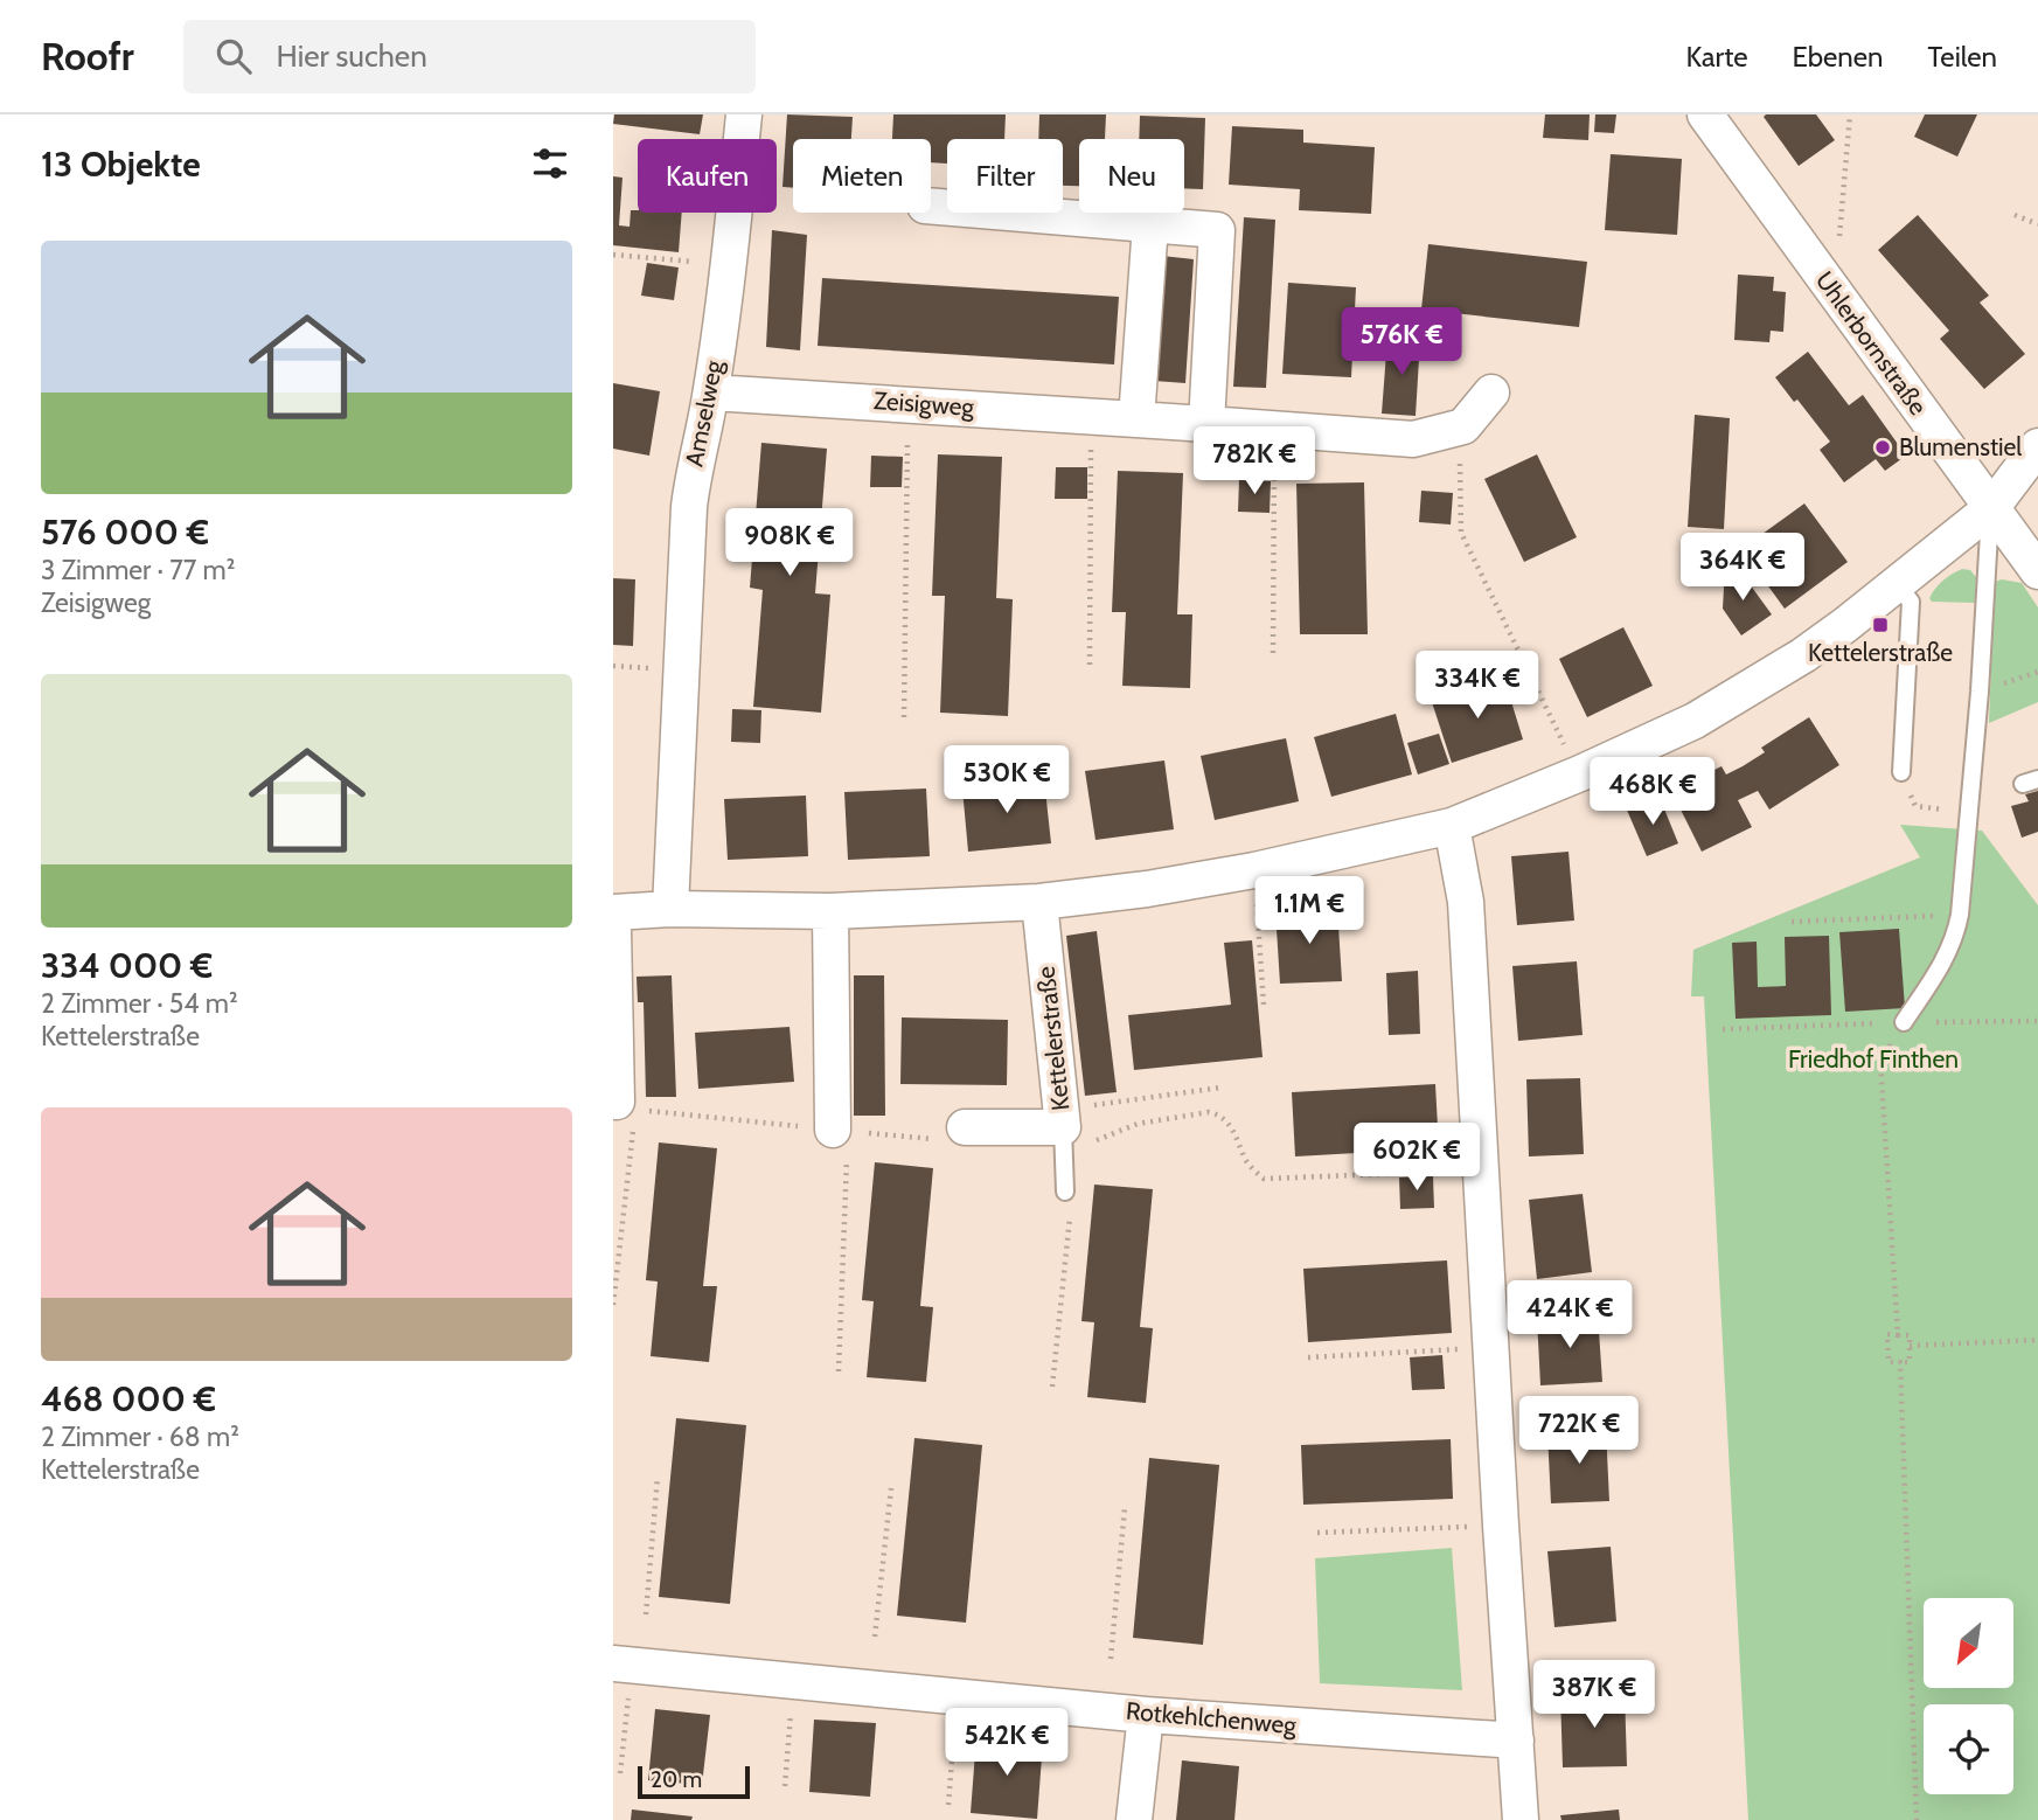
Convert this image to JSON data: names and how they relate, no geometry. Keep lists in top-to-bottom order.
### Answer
{
  "streets": {
    "street": [
      "Uhlerbornstraße",
      "Zeisigweg",
      "Amselweg",
      "Kettelerstraße",
      "Rotkehlchenweg"
    ]
  },
  "crossings": [
    ["Zeisigweg", "Amselweg"]
  ],
  "parks": ["Friedhof Finthen"],
  "places": {
    "other": ["Blumenstiel"],
    "transit": ["Kettelerstraße"]
  },
  "scale_bar": "20 m",
  "north": "bottom left",
  "page": {
    "header": "Roofr",
    "search": "Hier suchen",
    "nav": ["Karte", "Ebenen", "Teilen"],
    "heading": "13 Objekte",
    "chip": [
      "Kaufen",
      "Mieten",
      "Filter",
      "Neu"
    ],
    "list": [
      {
        "name": "576 000 €",
        "note": "3 Zimmer · 77 m² · Zeisigweg"
      },
      {
        "name": "334 000 €",
        "note": "2 Zimmer · 54 m² · Kettelerstraße"
      },
      {
        "name": "468 000 €",
        "note": "2 Zimmer · 68 m² · Kettelerstraße"
      }
    ],
    "price": [
      "576K €",
      "782K €",
      "908K €",
      "364K €",
      "334K €",
      "530K €",
      "468K €",
      "1.1M €",
      "602K €",
      "424K €",
      "722K €",
      "387K €",
      "542K €"
    ],
    "scale": "20 m"
  }
}
